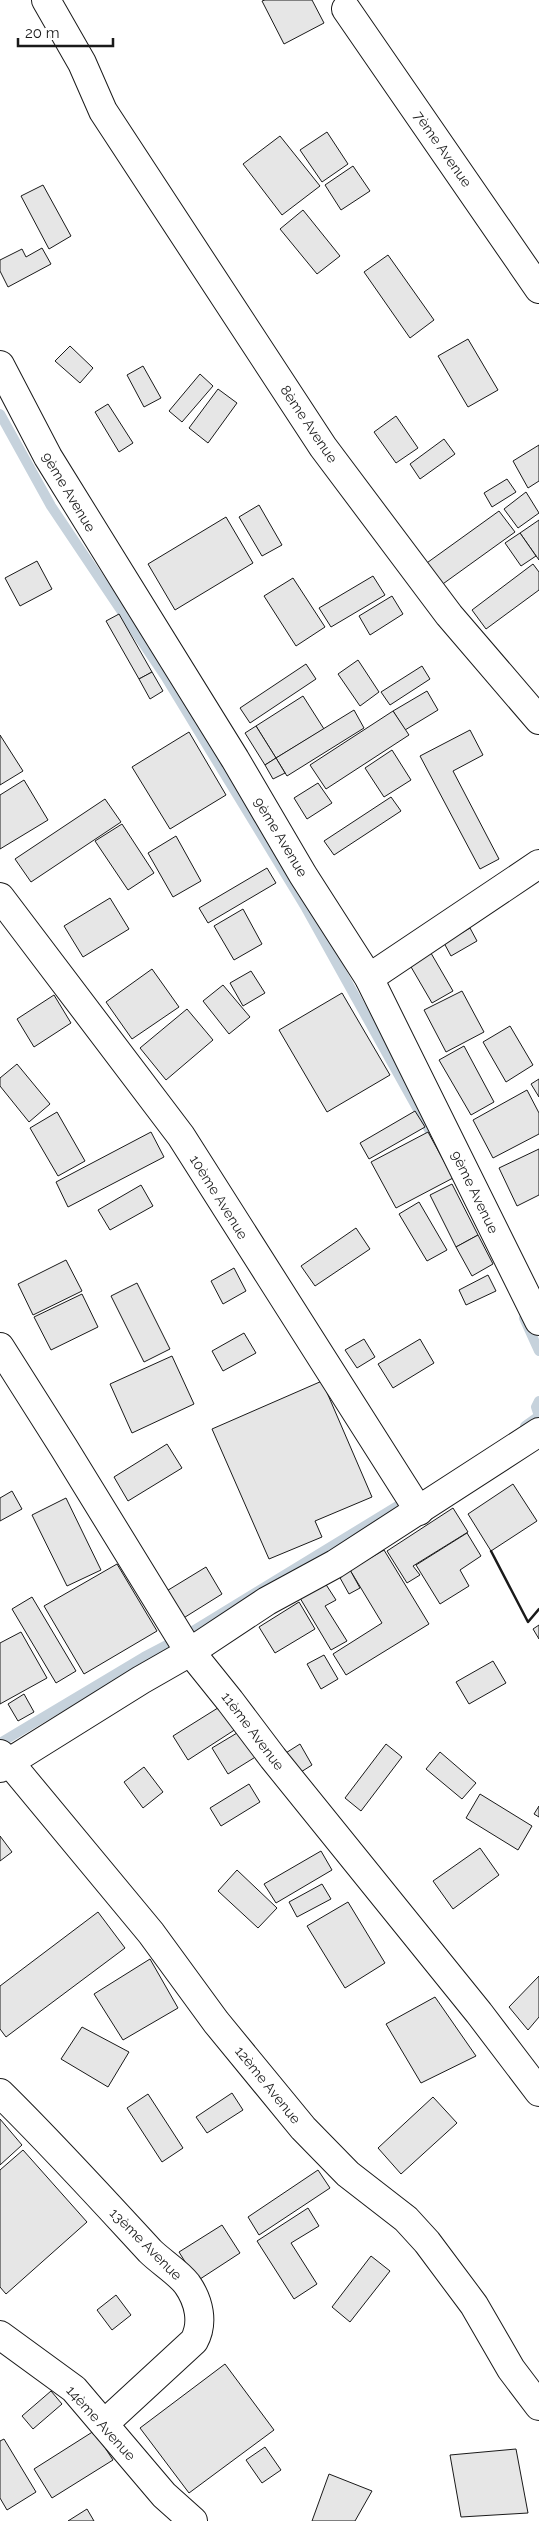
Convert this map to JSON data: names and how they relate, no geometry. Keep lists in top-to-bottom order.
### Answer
{
  "streets": {
    "street": [
      "7ème Avenue",
      "8ème Avenue",
      "9ème Avenue",
      "10ème Avenue",
      "11ème Avenue",
      "12ème Avenue",
      "13ème Avenue",
      "14ème Avenue"
    ]
  },
  "crossings": [
    ["13ème Avenue", "14ème Avenue"]
  ],
  "scale_bar": "20 m"
}
